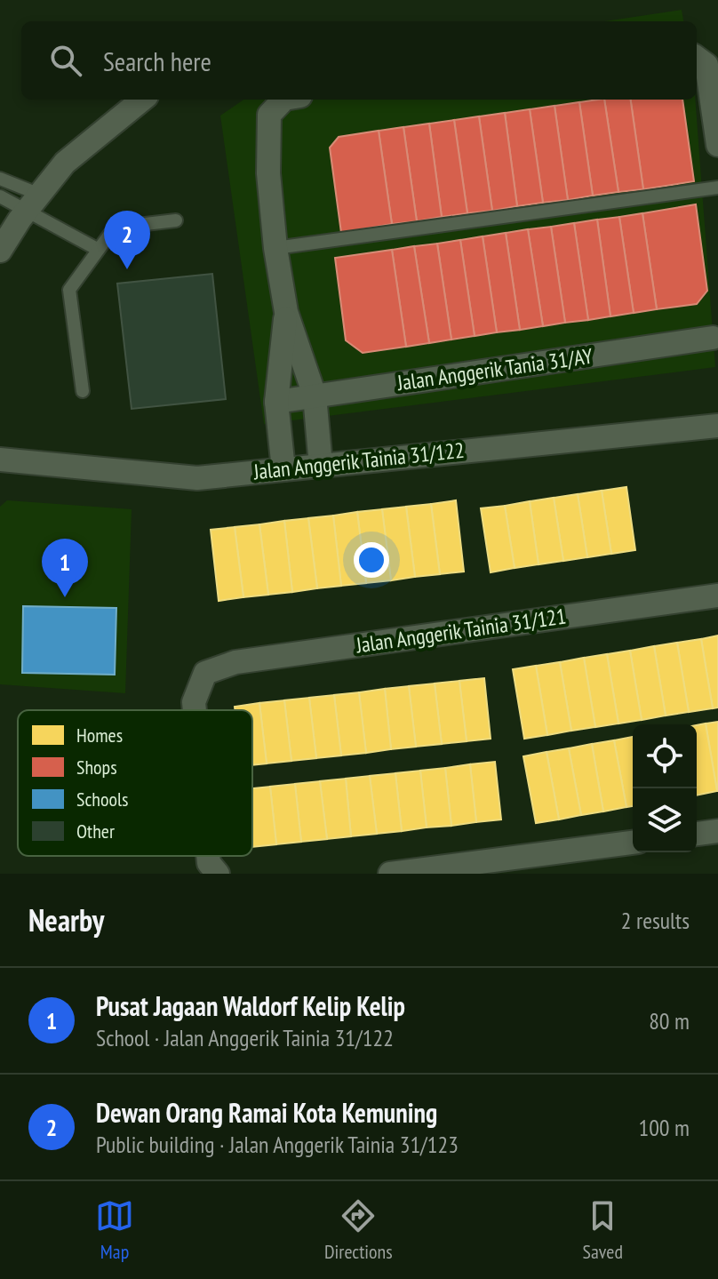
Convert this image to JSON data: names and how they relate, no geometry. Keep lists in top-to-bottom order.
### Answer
{
  "streets": {
    "street": ["Jalan Anggerik Tania 31/AY", "Jalan Anggerik Tainia 31/122", "Jalan Anggerik Tainia 31/121"]
  },
  "legend": [
    "Homes",
    "Shops",
    "Schools",
    "Other"
  ],
  "page": {
    "search": "Search here",
    "pins": ["2", "1"],
    "heading": ["Nearby", "2 results"],
    "list": [
      {
        "mark": "1",
        "name": "Pusat Jagaan Waldorf Kelip Kelip",
        "note": "School · Jalan Anggerik Tainia 31/122",
        "value": "80 m"
      },
      {
        "mark": "2",
        "name": "Dewan Orang Ramai Kota Kemuning",
        "note": "Public building · Jalan Anggerik Tainia 31/123",
        "value": "100 m"
      }
    ],
    "nav": ["Map", "Directions", "Saved"]
  }
}
